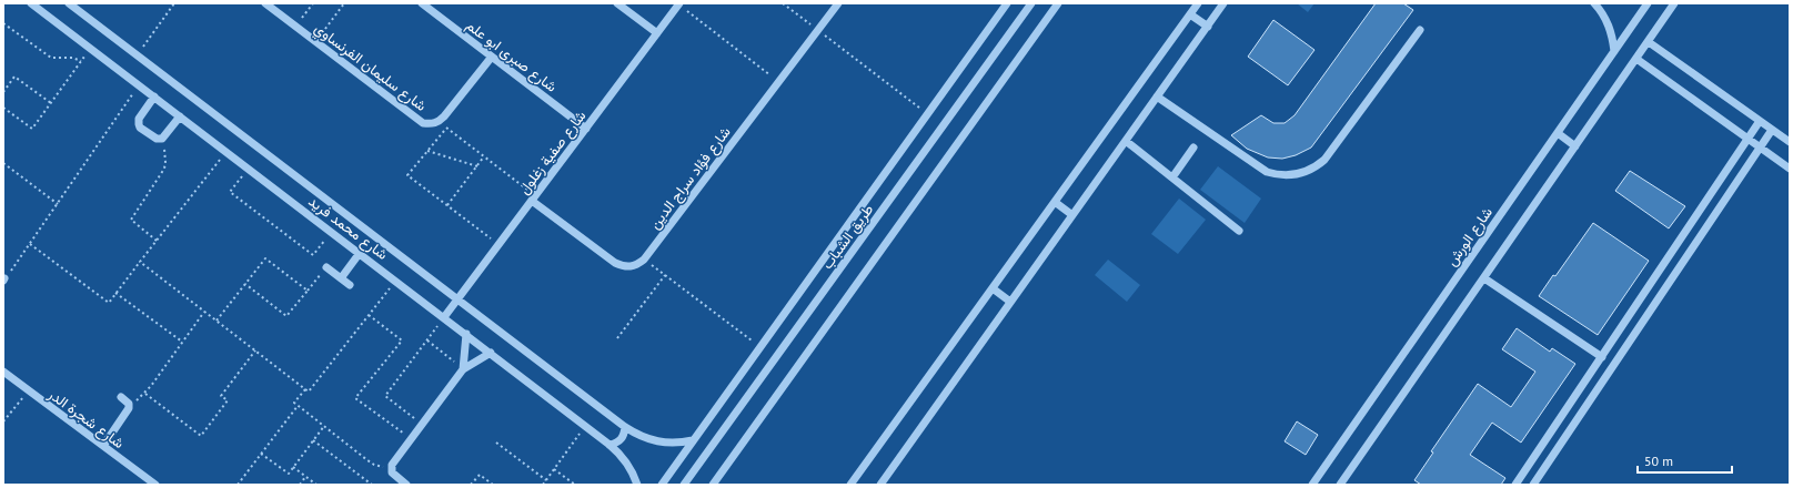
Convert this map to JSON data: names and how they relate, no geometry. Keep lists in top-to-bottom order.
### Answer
{
  "streets": {
    "street": [
      "شارع صبرى ابو علم",
      "شارع سليمان الفرنساوي",
      "شارع صفية زغلول",
      "شارع فؤاد سراج الدين",
      "شارع محمد فريد",
      "طريق الشباب",
      "شارع الورش",
      "شارع شجرة الدر"
    ]
  },
  "crossings": [
    ["شارع صبرى ابو علم", "شارع سليمان الفرنساوي"],
    ["شارع صبرى ابو علم", "شارع صفية زغلول"],
    ["شارع صفية زغلول", "شارع محمد فريد"],
    ["شارع محمد فريد", "طريق الشباب"]
  ],
  "scale_bar": "50 m"
}
